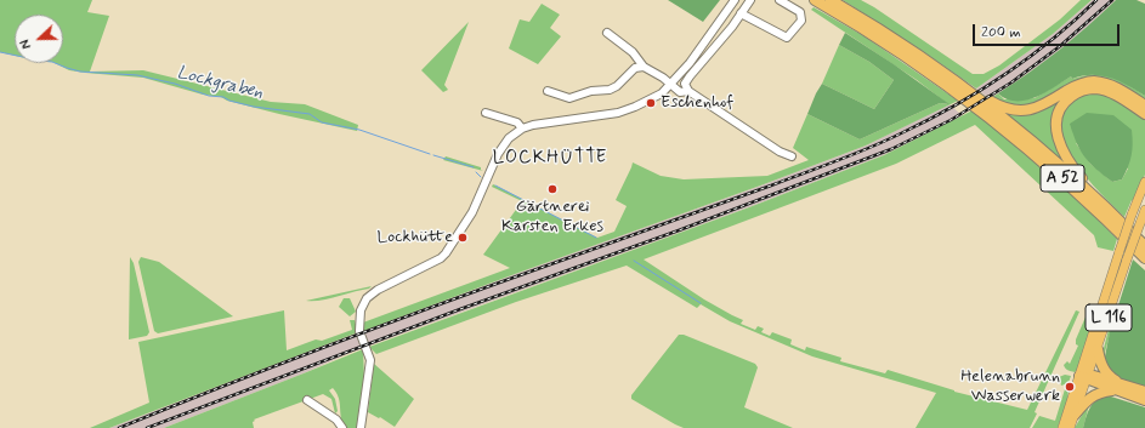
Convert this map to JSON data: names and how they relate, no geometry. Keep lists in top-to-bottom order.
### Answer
{
  "streets": {
    "highway": ["A 52"],
    "main road": ["L 116"]
  },
  "districts": ["LOCKHÜTTE"],
  "water": ["Lockgraben"],
  "places": [
    "Eschenhof",
    "Gärtnerei Karsten Erkes",
    "Lockhütte",
    "Helenabrunn Wasserwerk"
  ],
  "scale_bar": "200 m",
  "north": "left"
}
